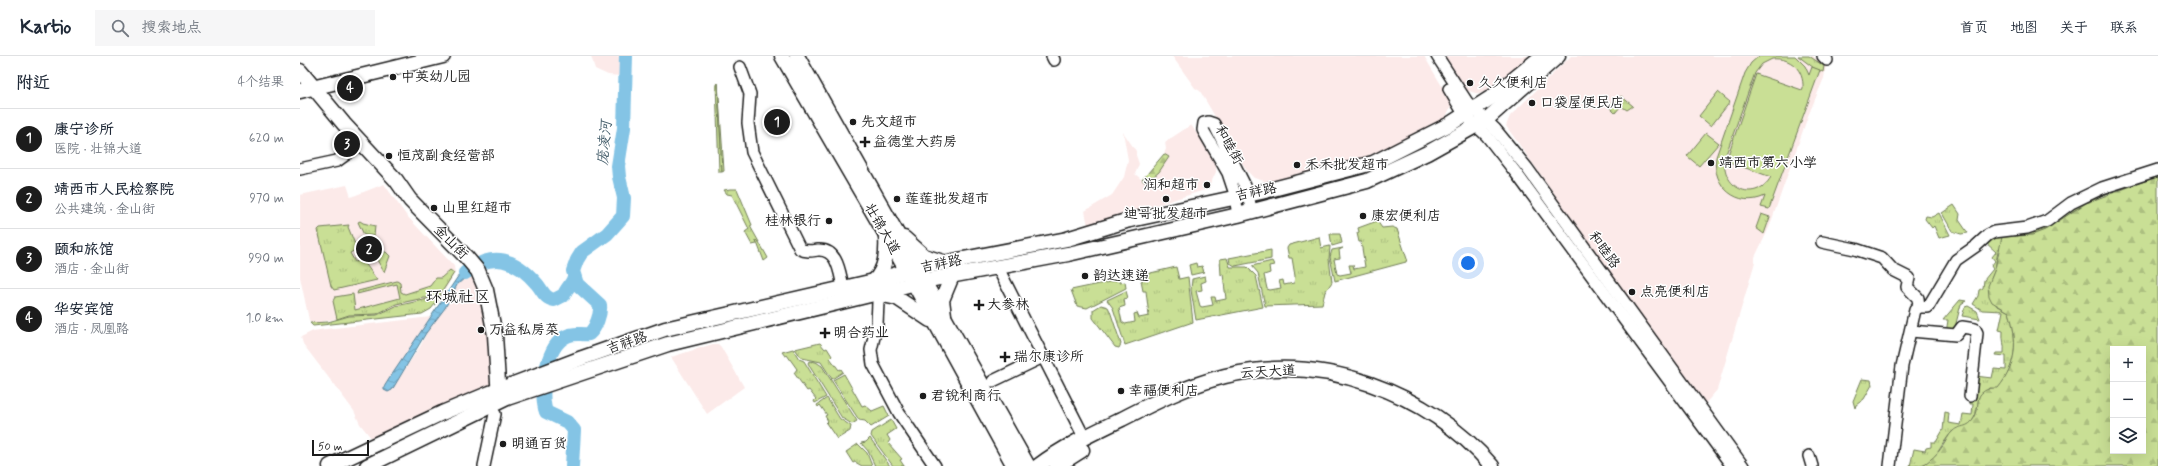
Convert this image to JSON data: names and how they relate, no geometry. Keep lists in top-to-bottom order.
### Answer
{
  "streets": {
    "main road": [
      "吉祥路",
      "壮锦大道",
      "金山街",
      "云天大道"
    ],
    "street": ["和睦街", "和睦路"]
  },
  "crossings": [
    ["和睦街", "吉祥路"],
    ["吉祥路", "壮锦大道"],
    ["吉祥路", "金山街"],
    ["吉祥路", "和睦路"]
  ],
  "districts": ["环城社区"],
  "water": ["庞凌河"],
  "places": {
    "other": [
      "中英幼儿园",
      "久久便利店",
      "口袋屋便民店",
      "先文超市",
      "恒茂副食经营部",
      "靖西市第六小学",
      "禾禾批发超市",
      "润和超市",
      "莲莲批发超市",
      "迪哥批发超市",
      "山里红超市",
      "康宏便利店",
      "桂林银行",
      "韵达速递",
      "点亮便利店",
      "万益私房菜",
      "幸福便利店",
      "君锐利商行",
      "明通百货"
    ],
    "health": [
      "益德堂大药房",
      "大参林",
      "明合药业",
      "瑞尔康诊所"
    ]
  },
  "scale_bar": "50 m",
  "page": {
    "header": "Kartio",
    "search": "搜索地点",
    "nav": [
      "首页",
      "地图",
      "关于",
      "联系"
    ],
    "heading": ["附近", "4个结果"],
    "pins": [
      "4",
      "1",
      "3",
      "2"
    ],
    "list": [
      {
        "mark": "1",
        "name": "康宁诊所",
        "note": "医院 · 壮锦大道",
        "value": "620 m"
      },
      {
        "mark": "2",
        "name": "靖西市人民检察院",
        "note": "公共建筑 · 金山街",
        "value": "970 m"
      },
      {
        "mark": "3",
        "name": "颐和旅馆",
        "note": "酒店 · 金山街",
        "value": "990 m"
      },
      {
        "mark": "4",
        "name": "华安宾馆",
        "note": "酒店 · 凤凰路",
        "value": "1.0 km"
      }
    ],
    "map_buttons": ["+", "−"],
    "scale": "50 m"
  }
}
